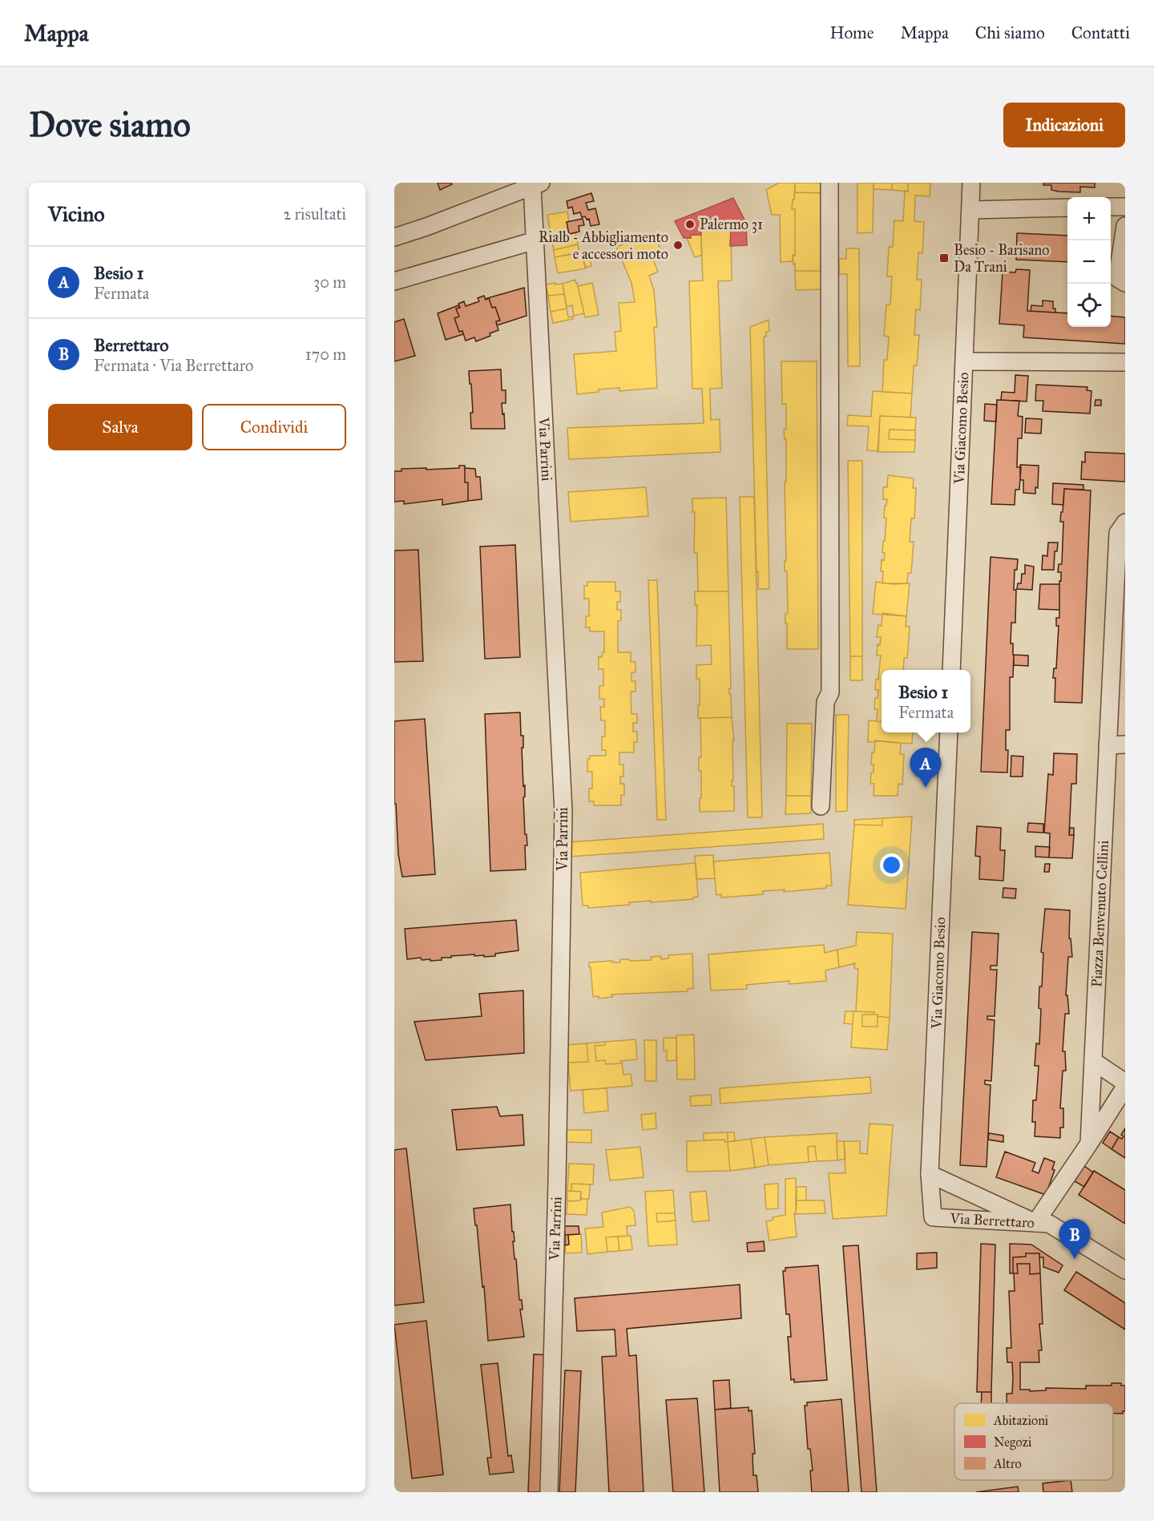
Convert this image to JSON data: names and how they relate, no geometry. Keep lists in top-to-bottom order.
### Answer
{
  "streets": {
    "street": [
      "Via Giacomo Besio",
      "Via Parrini",
      "Piazza Benvenuto Cellini",
      "Via Berrettaro"
    ]
  },
  "crossings": [
    ["Via Giacomo Besio", "Via Berrettaro"]
  ],
  "places": {
    "other": ["Palermo 31", "Rialb - Abbigliamento e accessori moto"],
    "transit": ["Besio - Barisano Da Trani"]
  },
  "legend": ["Abitazioni", "Negozi", "Altro"],
  "page": {
    "header": "Mappa",
    "nav": [
      "Home",
      "Mappa",
      "Chi siamo",
      "Contatti"
    ],
    "buttons": [
      "Indicazioni",
      ["Salva", "Condividi"]
    ],
    "title": "Dove siamo",
    "heading": ["Vicino", "2 risultati"],
    "map_buttons": ["+", "−"],
    "list": [
      {
        "mark": "A",
        "name": "Besio 1",
        "note": "Fermata",
        "value": "30 m"
      },
      {
        "mark": "B",
        "name": "Berrettaro",
        "note": "Fermata · Via Berrettaro",
        "value": "170 m"
      }
    ],
    "popup": ["Besio 1", "Fermata"],
    "pins": ["A", "B"]
  }
}
